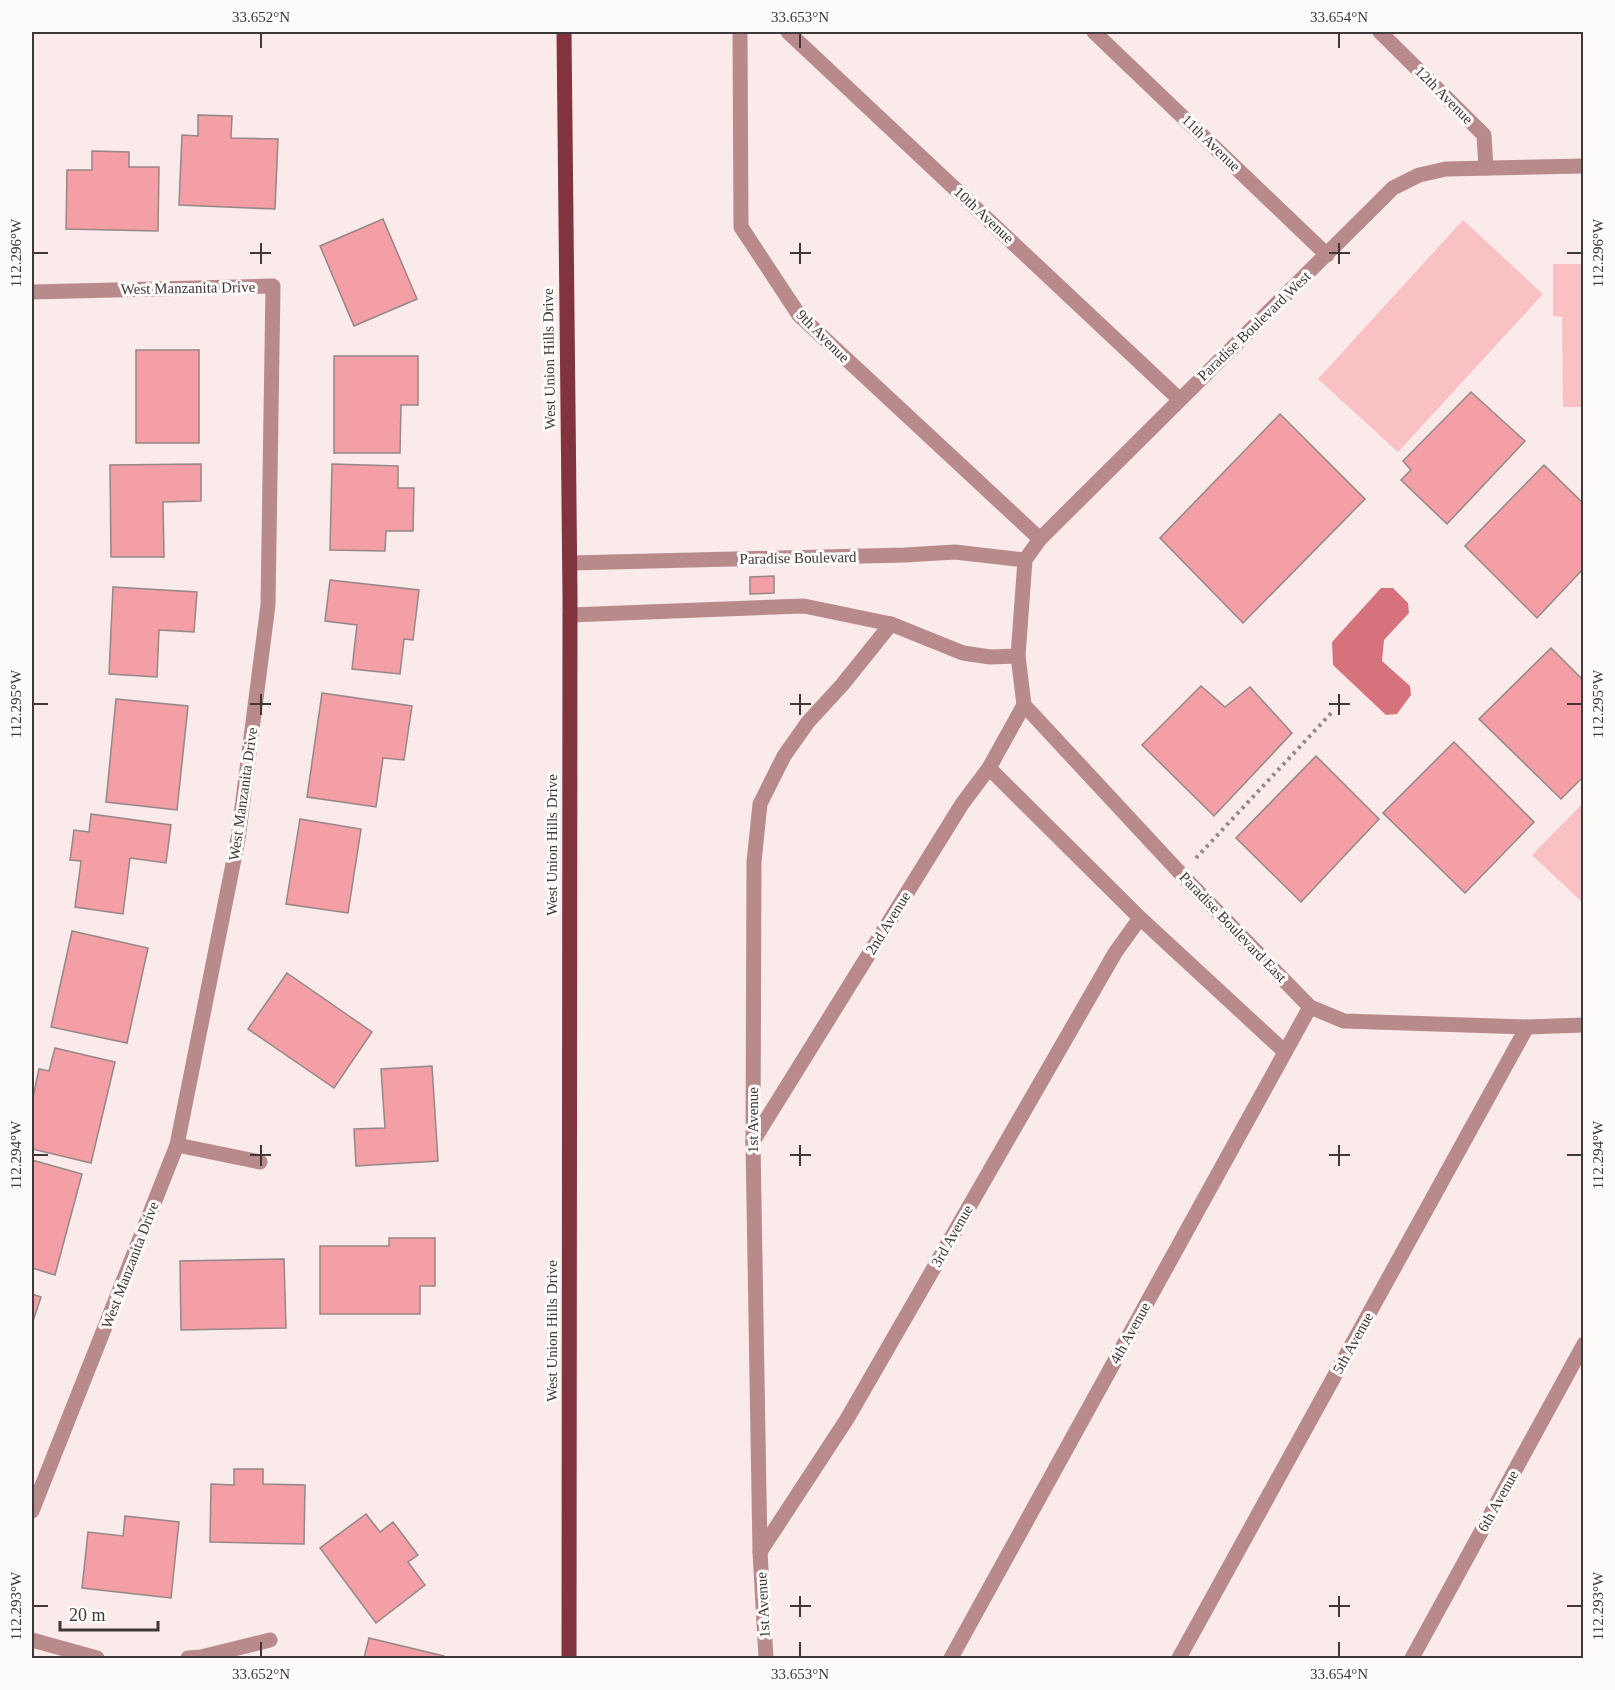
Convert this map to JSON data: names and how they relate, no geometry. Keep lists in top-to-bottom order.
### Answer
{
  "streets": {
    "main road": ["West Union Hills Drive"],
    "street": [
      "12th Avenue",
      "11th Avenue",
      "10th Avenue",
      "West Manzanita Drive",
      "Paradise Boulevard West",
      "9th Avenue",
      "Paradise Boulevard",
      "2nd Avenue",
      "Paradise Boulevard East",
      "1st Avenue",
      "3rd Avenue",
      "4th Avenue",
      "5th Avenue",
      "6th Avenue"
    ]
  },
  "crossings": [
    ["12th Avenue", "Paradise Boulevard West"],
    ["11th Avenue", "Paradise Boulevard West"],
    ["10th Avenue", "Paradise Boulevard West"],
    ["Paradise Boulevard West", "9th Avenue"],
    ["Paradise Boulevard West", "Paradise Boulevard"],
    ["West Union Hills Drive", "Paradise Boulevard"],
    ["2nd Avenue", "Paradise Boulevard East"],
    ["2nd Avenue", "1st Avenue"],
    ["Paradise Boulevard East", "4th Avenue"],
    ["Paradise Boulevard East", "5th Avenue"],
    ["1st Avenue", "3rd Avenue"]
  ],
  "scale_bar": "20 m",
  "coordinates": [
    "33.652°N",
    "33.653°N",
    "33.654°N",
    "112.296°W",
    "112.295°W",
    "112.294°W",
    "112.293°W"
  ]
}
